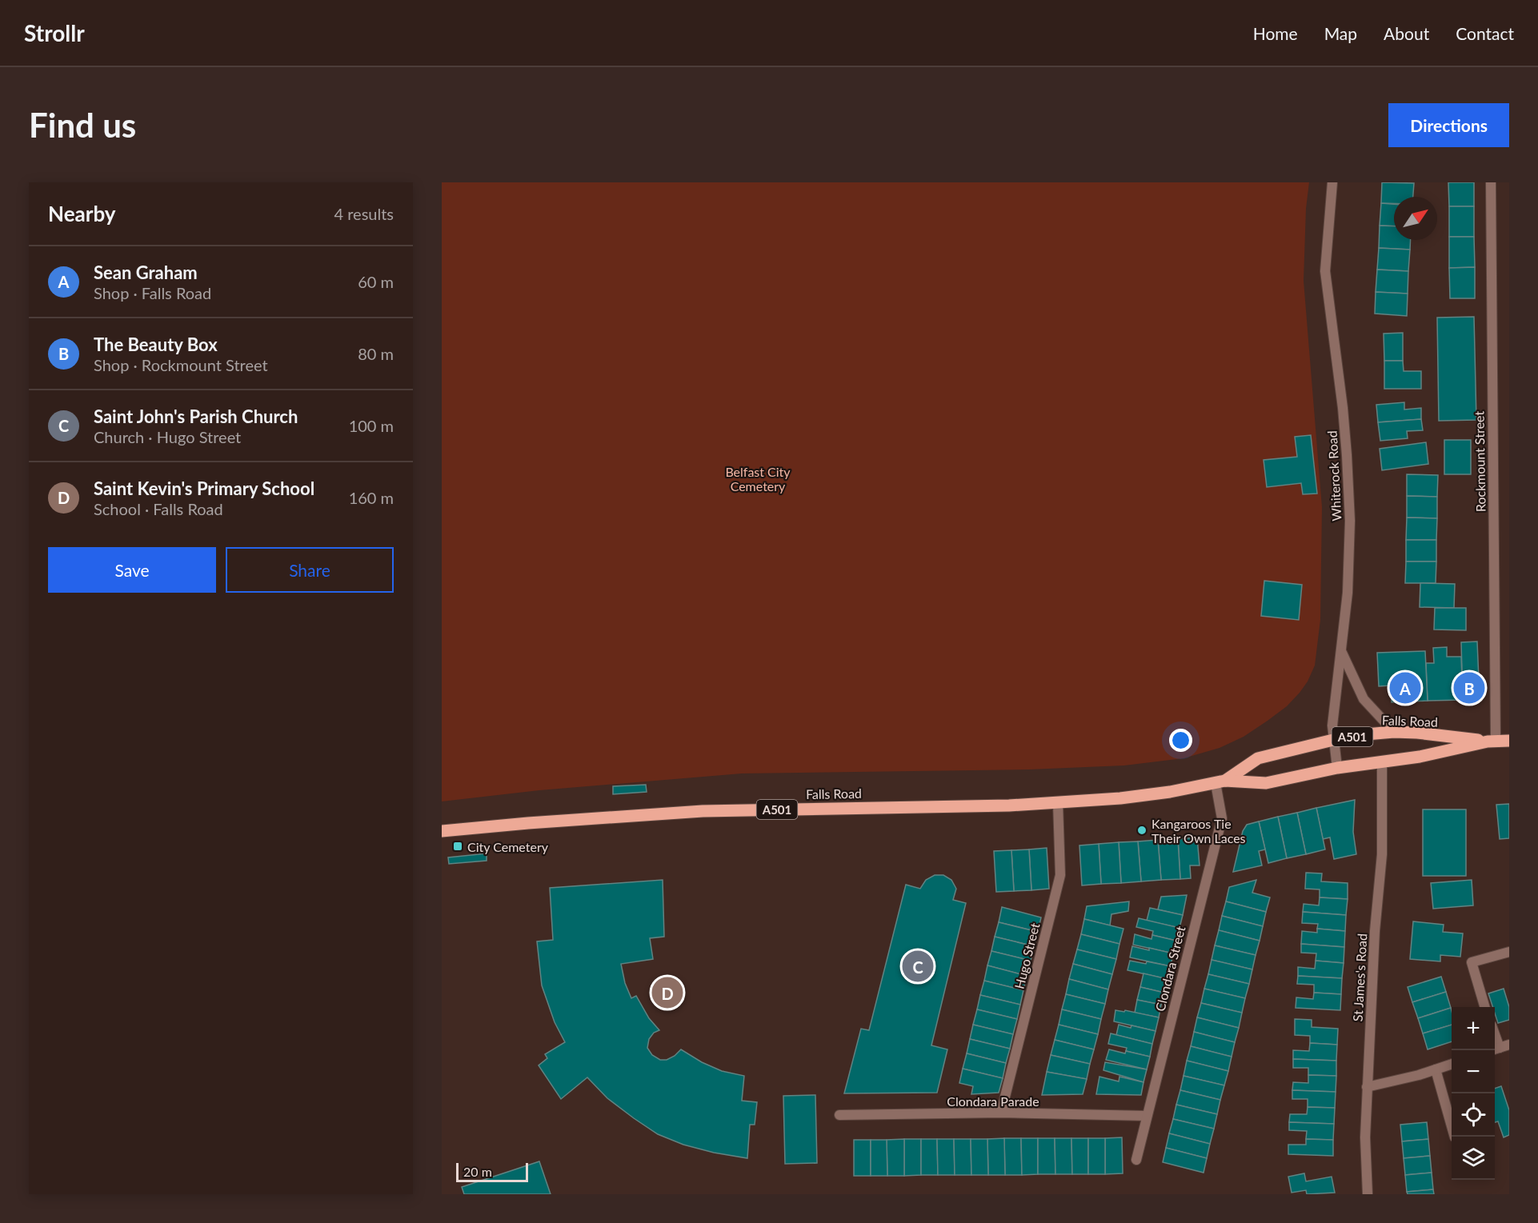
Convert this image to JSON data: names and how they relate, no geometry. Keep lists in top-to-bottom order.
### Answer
{
  "streets": {
    "main road": ["Falls Road", "A501"],
    "street": [
      "Rockmount Street",
      "Whiterock Road",
      "Hugo Street",
      "Clondara Street",
      "St James's Road",
      "Clondara Parade"
    ]
  },
  "crossings": [
    ["Rockmount Street", "Falls Road"],
    ["Whiterock Road", "Falls Road"],
    ["Falls Road", "Hugo Street"],
    ["Falls Road", "Clondara Street"],
    ["Falls Road", "St James's Road"],
    ["Hugo Street", "Clondara Parade"],
    ["Clondara Street", "Clondara Parade"]
  ],
  "parks": ["Belfast City Cemetery"],
  "places": {
    "other": ["Kangaroos Tie Their Own Laces"],
    "transit": ["City Cemetery"]
  },
  "scale_bar": "20 m",
  "north": "top right",
  "page": {
    "header": "Strollr",
    "nav": [
      "Home",
      "Map",
      "About",
      "Contact"
    ],
    "buttons": [
      "Directions",
      ["Save", "Share"]
    ],
    "title": "Find us",
    "heading": ["Nearby", "4 results"],
    "list": [
      {
        "mark": "A",
        "name": "Sean Graham",
        "note": "Shop · Falls Road",
        "value": "60 m"
      },
      {
        "mark": "B",
        "name": "The Beauty Box",
        "note": "Shop · Rockmount Street",
        "value": "80 m"
      },
      {
        "mark": "C",
        "name": "Saint John's Parish Church",
        "note": "Church · Hugo Street",
        "value": "100 m"
      },
      {
        "mark": "D",
        "name": "Saint Kevin's Primary School",
        "note": "School · Falls Road",
        "value": "160 m"
      }
    ],
    "pins": [
      "A",
      "B",
      "C",
      "D"
    ],
    "map_buttons": ["+", "−"],
    "scale": "20 m"
  }
}
